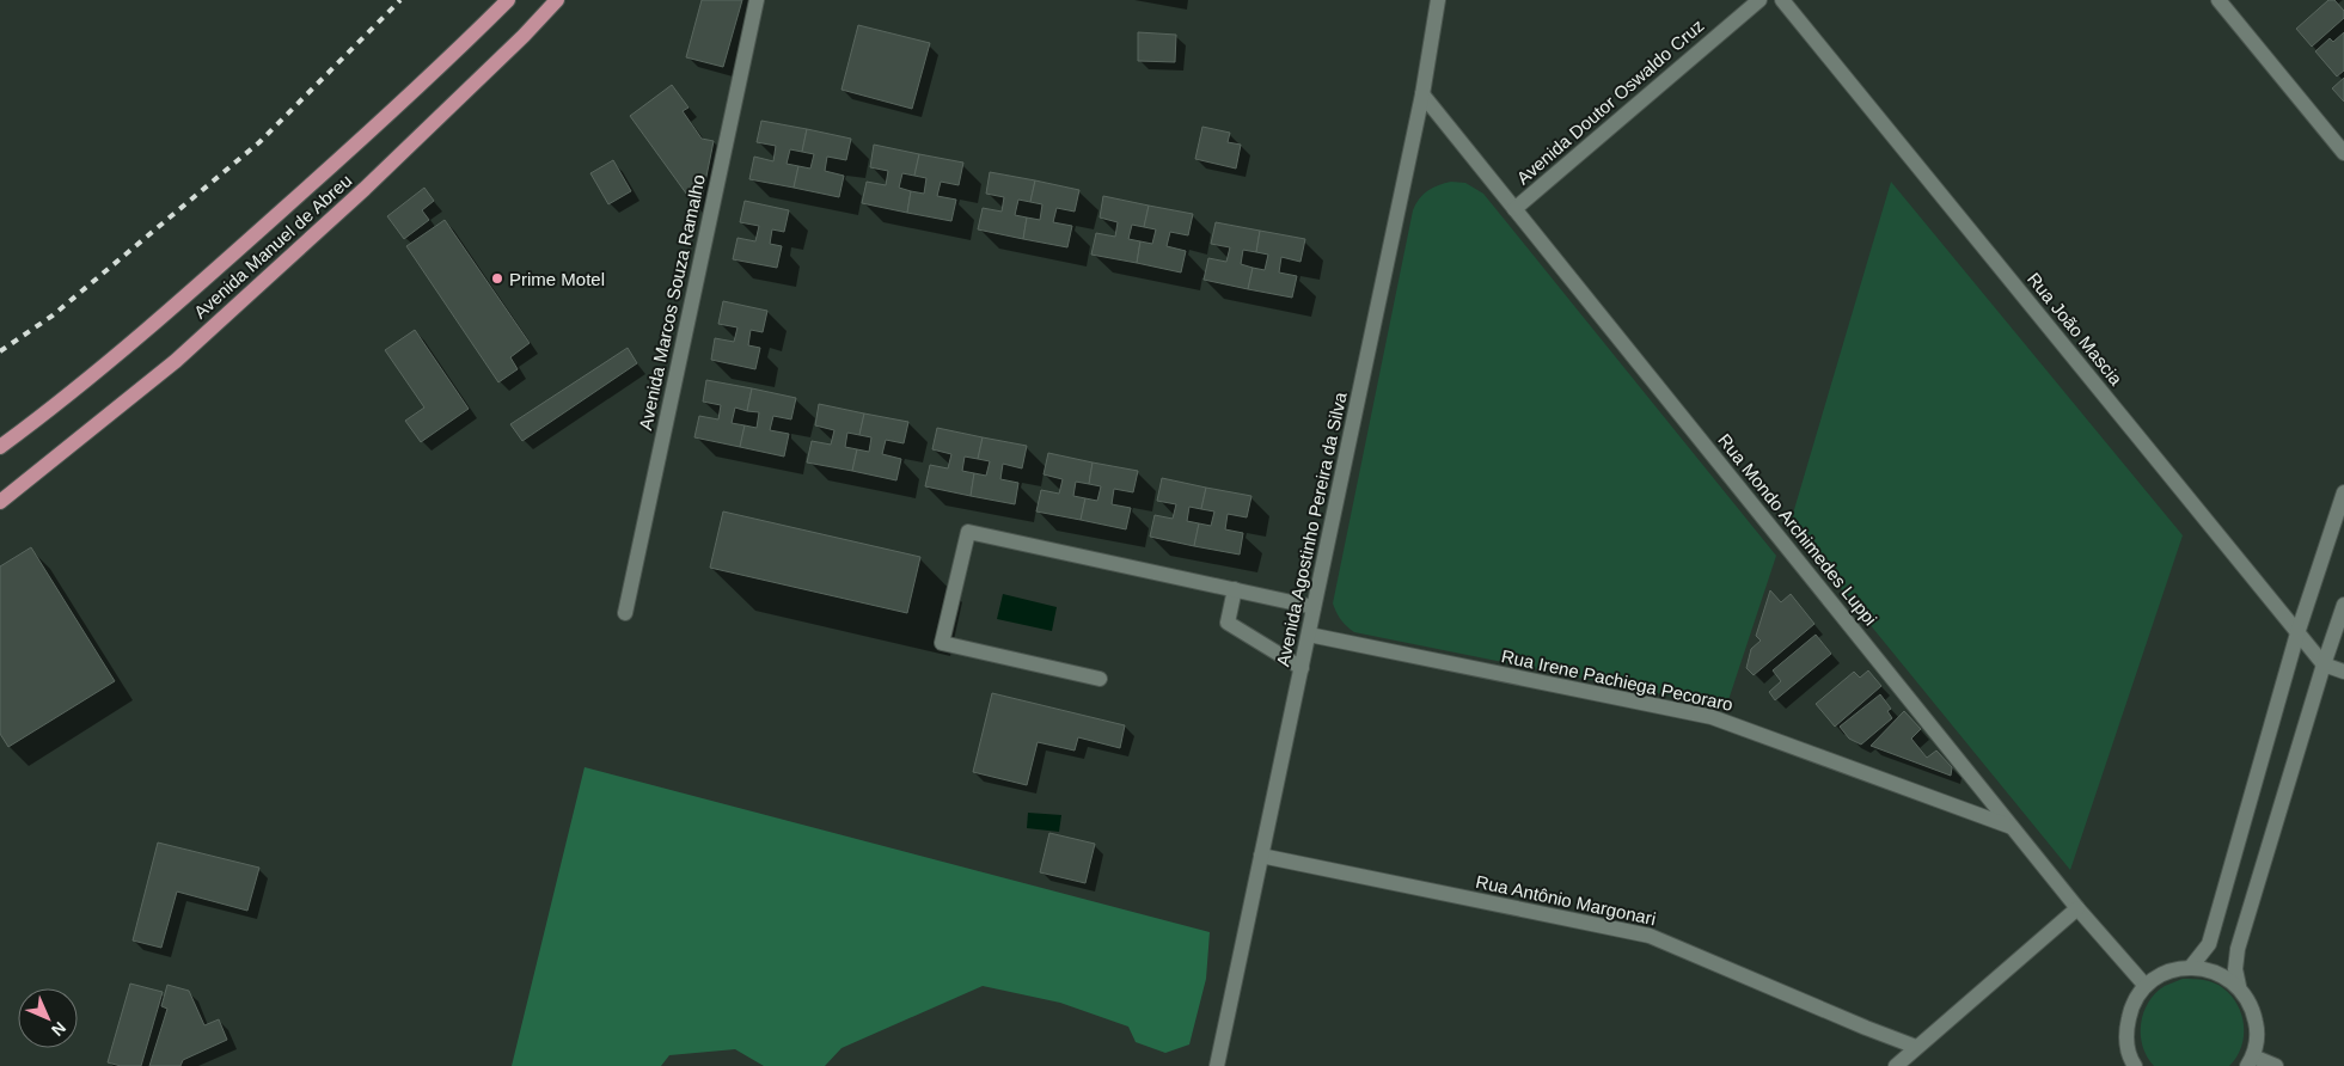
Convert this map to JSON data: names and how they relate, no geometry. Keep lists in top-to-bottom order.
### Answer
{
  "streets": {
    "main road": ["Avenida Manuel de Abreu"],
    "street": [
      "Avenida Doutor Oswaldo Cruz",
      "Avenida Marcos Souza Ramalho",
      "Rua João Mascia",
      "Avenida Agostinho Pereira da Silva",
      "Rua Mondo Archimedes Luppi",
      "Rua Irene Pachiega Pecoraro",
      "Rua Antônio Margonari"
    ]
  },
  "crossings": [
    ["Avenida Doutor Oswaldo Cruz", "Rua Mondo Archimedes Luppi"],
    ["Avenida Agostinho Pereira da Silva", "Rua Mondo Archimedes Luppi"],
    ["Avenida Agostinho Pereira da Silva", "Rua Irene Pachiega Pecoraro"],
    ["Avenida Agostinho Pereira da Silva", "Rua Antônio Margonari"],
    ["Rua Mondo Archimedes Luppi", "Rua Irene Pachiega Pecoraro"]
  ],
  "places": ["Prime Motel"],
  "north": "bottom right"
}
